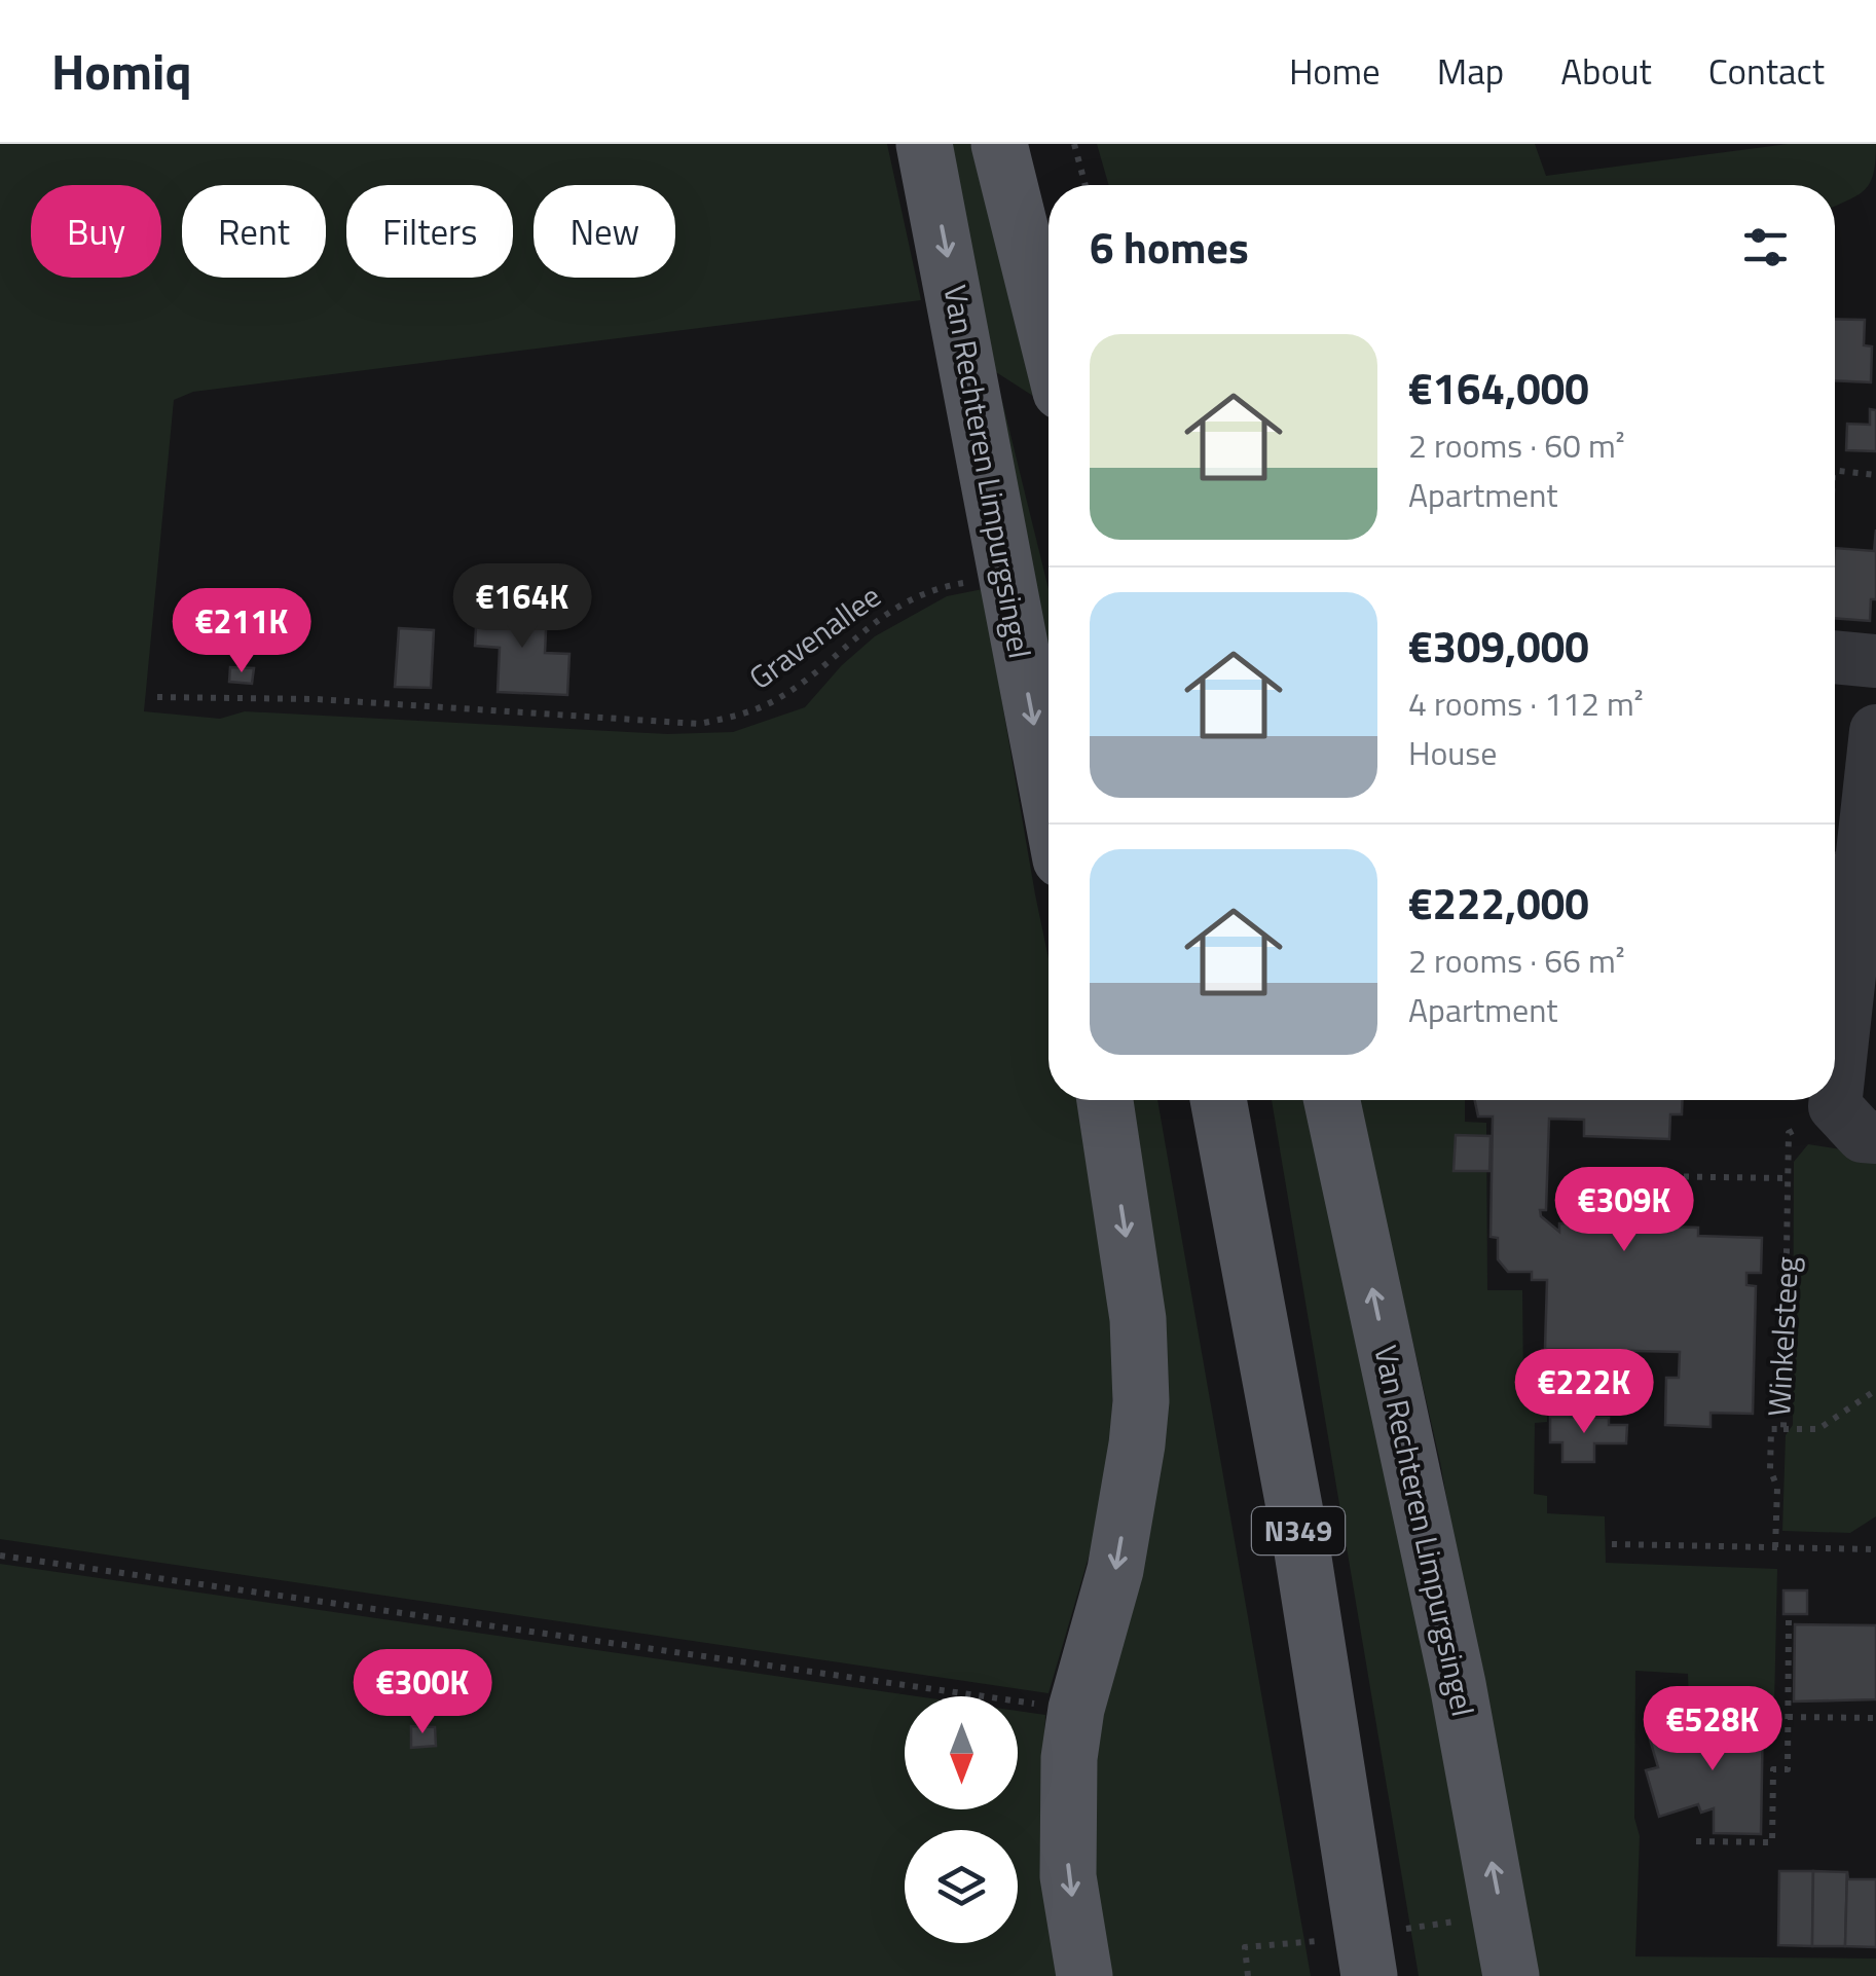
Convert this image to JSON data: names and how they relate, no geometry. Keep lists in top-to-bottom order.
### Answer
{
  "streets": {
    "main road": ["Van Rechteren Limpurgsingel", "N349"],
    "path": ["Gravenallee", "Winkelsteeg"]
  },
  "crossings": [
    ["Van Rechteren Limpurgsingel", "Gravenallee"]
  ],
  "north": "bottom",
  "page": {
    "header": "Homiq",
    "nav": [
      "Home",
      "Map",
      "About",
      "Contact"
    ],
    "chip": [
      "Buy",
      "Rent",
      "Filters",
      "New"
    ],
    "heading": "6 homes",
    "list": [
      {
        "name": "€164,000",
        "note": "2 rooms · 60 m² · Apartment"
      },
      {
        "name": "€309,000",
        "note": "4 rooms · 112 m² · House"
      },
      {
        "name": "€222,000",
        "note": "2 rooms · 66 m² · Apartment"
      }
    ],
    "price": [
      "€164K",
      "€211K",
      "€309K",
      "€222K",
      "€300K",
      "€528K"
    ]
  }
}
